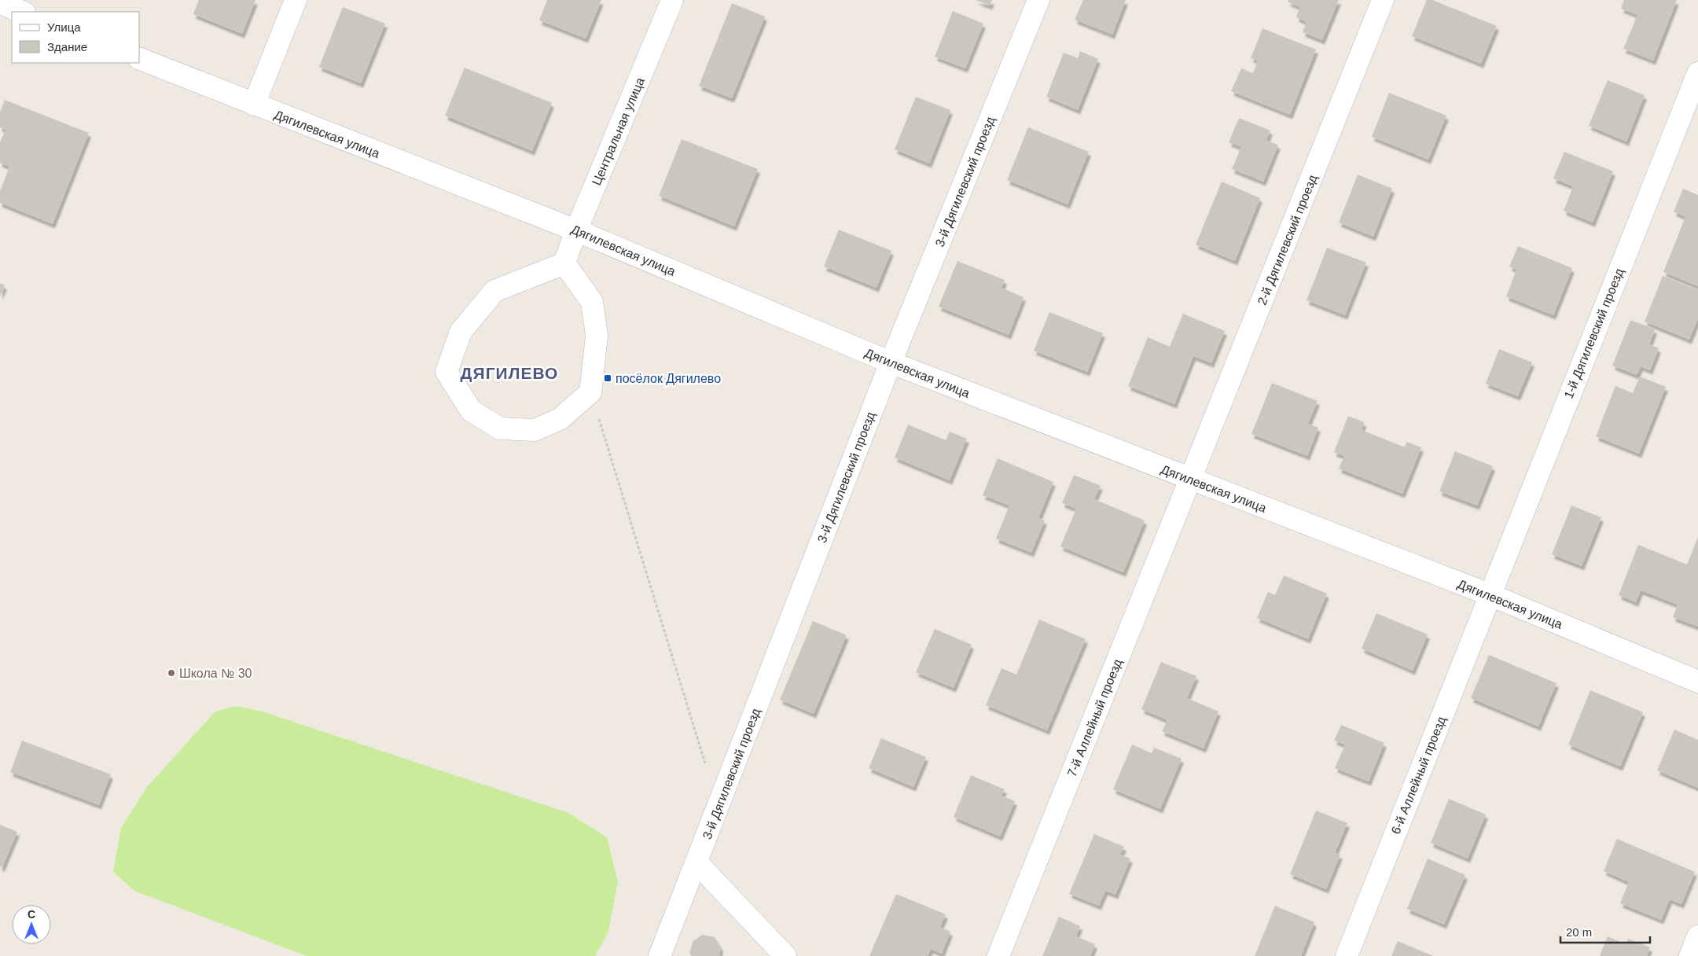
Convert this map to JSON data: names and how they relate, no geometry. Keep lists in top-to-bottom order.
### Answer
{
  "streets": {
    "street": [
      "Центральная улица",
      "Дягилевская улица",
      "3-й Дягилевский проезд",
      "2-й Дягилевский проезд",
      "1-й Дягилевский проезд",
      "7-й Аллейный проезд",
      "6-й Аллейный проезд"
    ]
  },
  "crossings": [
    ["Центральная улица", "Дягилевская улица"],
    ["Дягилевская улица", "3-й Дягилевский проезд"],
    ["Дягилевская улица", "2-й Дягилевский проезд"],
    ["Дягилевская улица", "1-й Дягилевский проезд"],
    ["Дягилевская улица", "7-й Аллейный проезд"],
    ["Дягилевская улица", "6-й Аллейный проезд"],
    ["2-й Дягилевский проезд", "7-й Аллейный проезд"],
    ["1-й Дягилевский проезд", "6-й Аллейный проезд"]
  ],
  "districts": ["ДЯГИЛЕВО"],
  "places": {
    "transit": ["посёлок Дягилево"],
    "other": ["Школа № 30"]
  },
  "legend": ["Улица", "Здание"],
  "scale_bar": "20 m",
  "north": "top"
}
